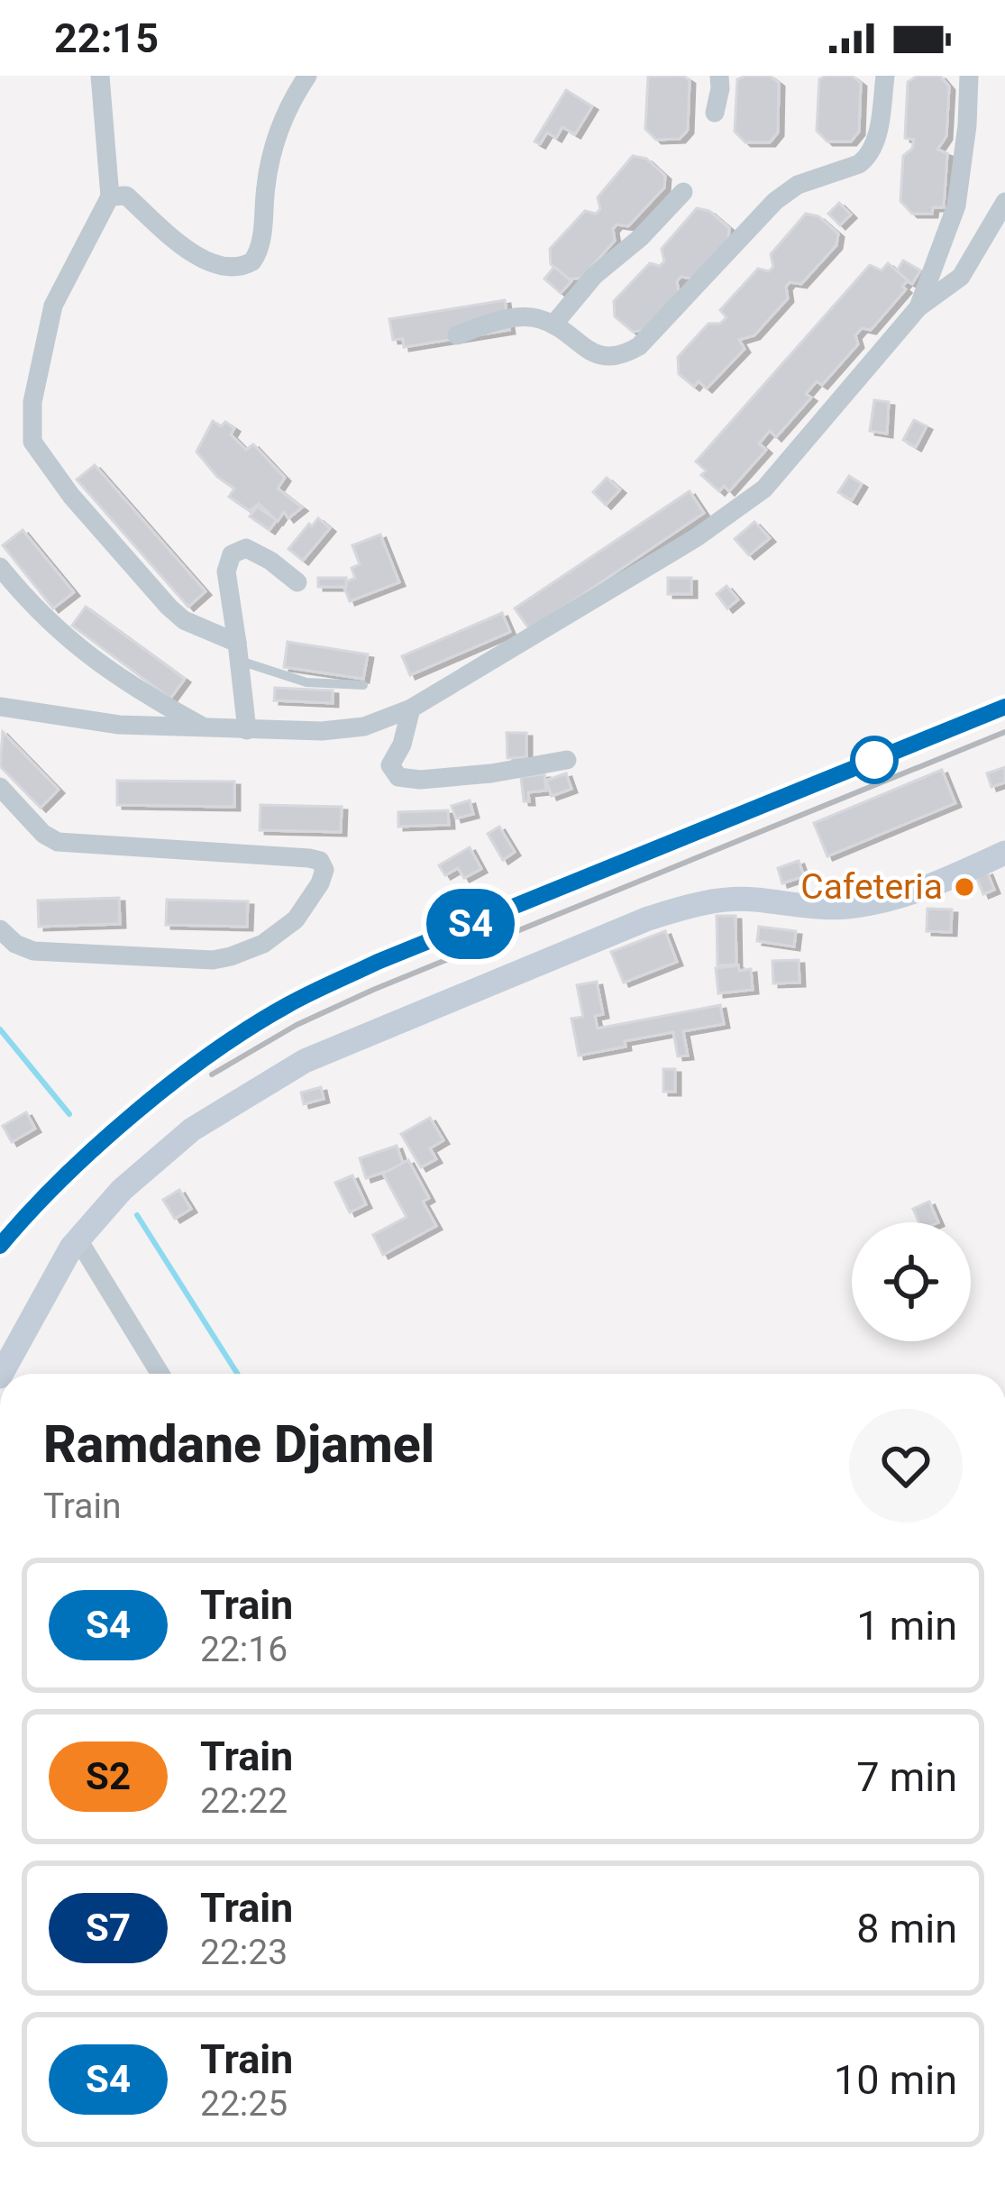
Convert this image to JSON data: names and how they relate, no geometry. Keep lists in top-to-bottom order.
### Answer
{
  "places": ["Cafeteria"],
  "page": {
    "status": "22:15",
    "on_map": "S4",
    "heading": ["Ramdane Djamel", "Train"],
    "list": [
      {
        "mark": "S4",
        "name": "Train",
        "note": "22:16",
        "value": "1 min"
      },
      {
        "mark": "S2",
        "name": "Train",
        "note": "22:22",
        "value": "7 min"
      },
      {
        "mark": "S7",
        "name": "Train",
        "note": "22:23",
        "value": "8 min"
      },
      {
        "mark": "S4",
        "name": "Train",
        "note": "22:25",
        "value": "10 min"
      }
    ]
  }
}
